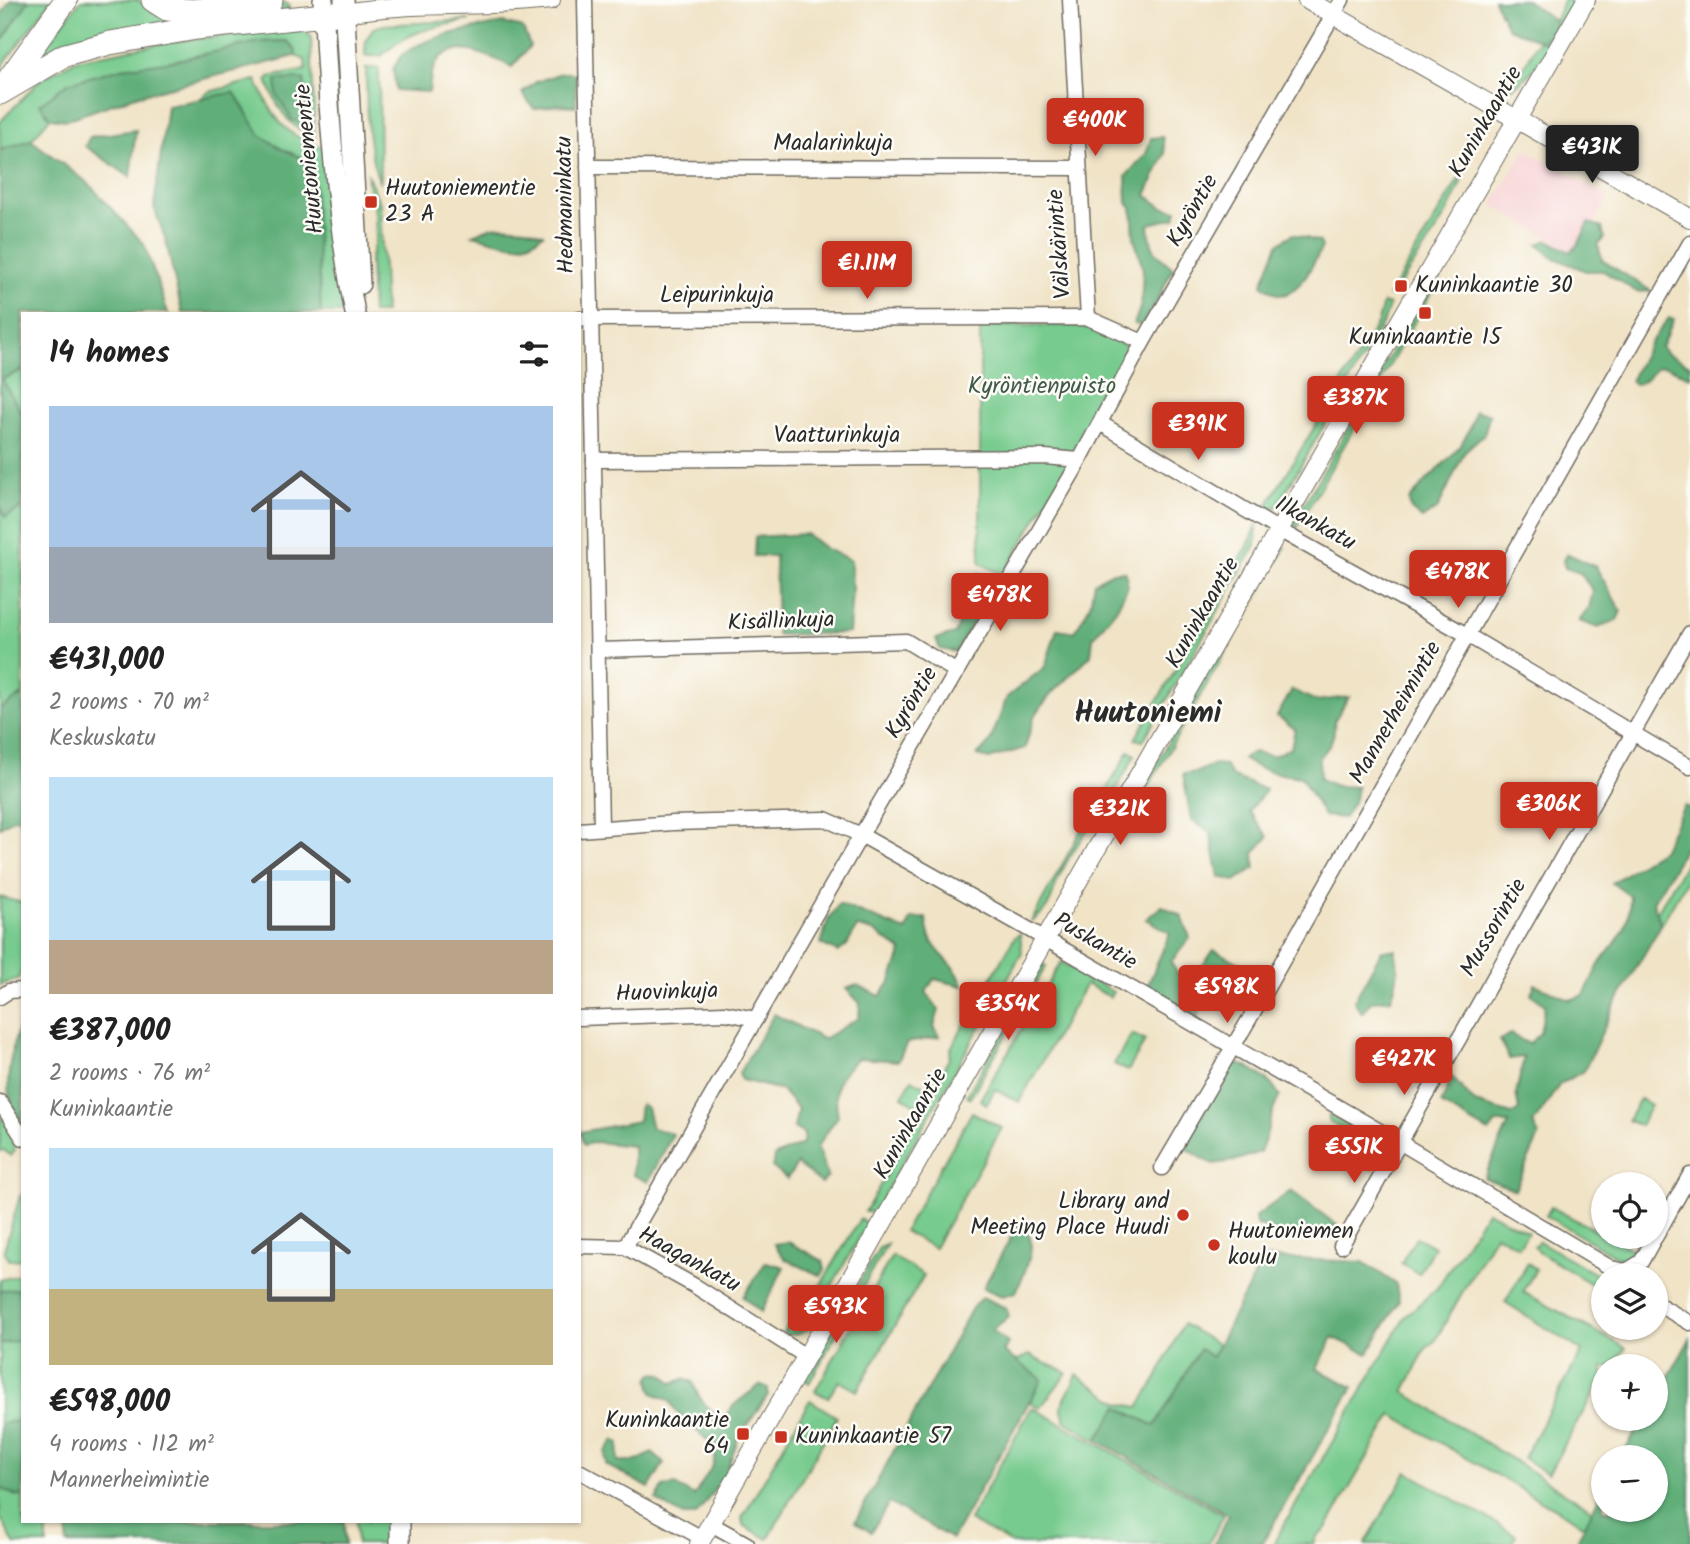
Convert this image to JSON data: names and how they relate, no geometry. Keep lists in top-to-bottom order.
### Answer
{
  "streets": {
    "main road": ["Huutoniementie"],
    "street": [
      "Kuninkaantie",
      "Maalarinkuja",
      "Hedmaninkatu",
      "Kyröntie",
      "Välskärintie",
      "Leipurinkuja",
      "Vaatturinkuja",
      "Ilkankatu",
      "Kisällinkuja",
      "Mannerheimintie",
      "Mussorintie",
      "Puskantie",
      "Huovinkuja",
      "Haagankatu"
    ]
  },
  "crossings": [
    ["Kuninkaantie", "Ilkankatu"],
    ["Kuninkaantie", "Puskantie"],
    ["Kuninkaantie", "Haagankatu"],
    ["Maalarinkuja", "Hedmaninkatu"],
    ["Maalarinkuja", "Välskärintie"],
    ["Hedmaninkatu", "Leipurinkuja"],
    ["Hedmaninkatu", "Vaatturinkuja"],
    ["Hedmaninkatu", "Kisällinkuja"],
    ["Hedmaninkatu", "Puskantie"],
    ["Kyröntie", "Leipurinkuja"],
    ["Kyröntie", "Vaatturinkuja"],
    ["Kyröntie", "Ilkankatu"],
    ["Kyröntie", "Kisällinkuja"],
    ["Kyröntie", "Puskantie"],
    ["Kyröntie", "Huovinkuja"],
    ["Kyröntie", "Haagankatu"],
    ["Välskärintie", "Leipurinkuja"],
    ["Ilkankatu", "Mannerheimintie"],
    ["Ilkankatu", "Mussorintie"],
    ["Mannerheimintie", "Puskantie"],
    ["Mussorintie", "Puskantie"]
  ],
  "districts": ["Huutoniemi"],
  "parks": ["Kyröntienpuisto"],
  "places": {
    "transit": [
      "Huutoniementie 23 A",
      "Kuninkaantie 30",
      "Kuninkaantie 15",
      "Kuninkaantie 64",
      "Kuninkaantie 57"
    ],
    "other": ["Library and Meeting Place Huudi", "Huutoniemen koulu"]
  },
  "page": {
    "price": [
      "€400K",
      "€431K",
      "€1.11M",
      "€387K",
      "€391K",
      "€478K",
      "€478K",
      "€306K",
      "€321K",
      "€598K",
      "€354K",
      "€427K",
      "€551K",
      "€593K"
    ],
    "heading": "14 homes",
    "list": [
      {
        "name": "€431,000",
        "note": "2 rooms · 70 m² · Keskuskatu"
      },
      {
        "name": "€387,000",
        "note": "2 rooms · 76 m² · Kuninkaantie"
      },
      {
        "name": "€598,000",
        "note": "4 rooms · 112 m² · Mannerheimintie"
      }
    ],
    "map_buttons": ["+", "−"]
  }
}
